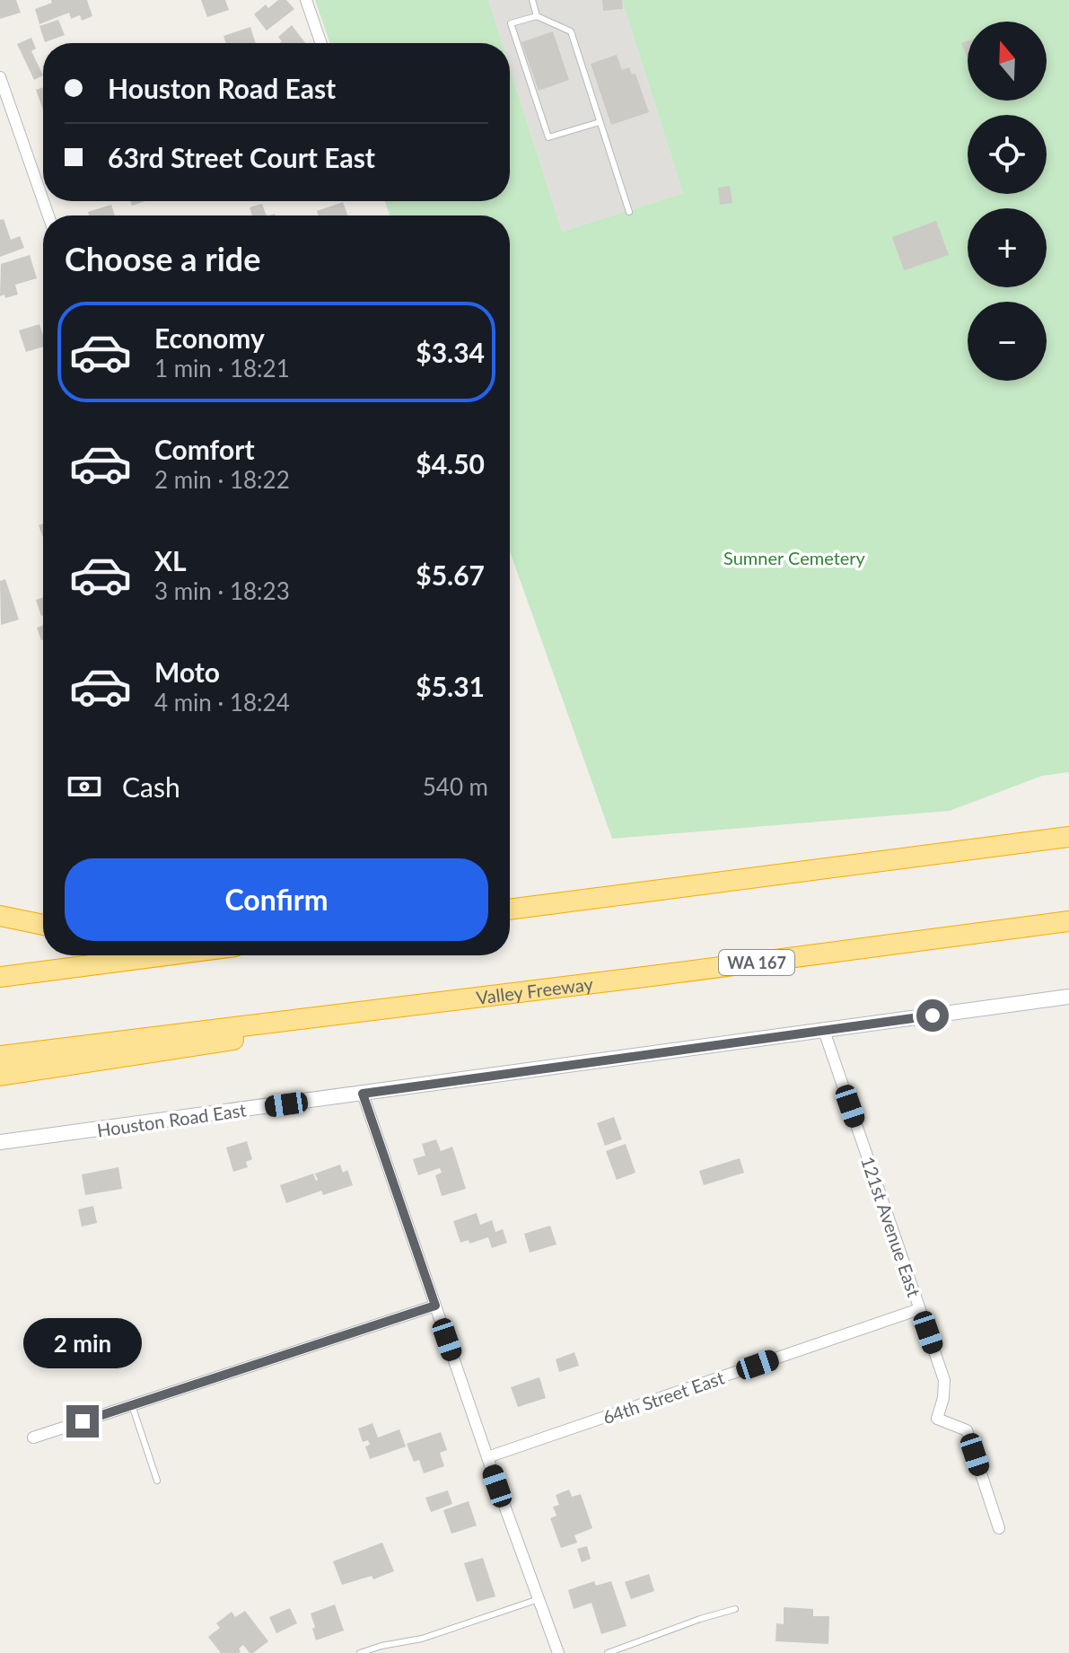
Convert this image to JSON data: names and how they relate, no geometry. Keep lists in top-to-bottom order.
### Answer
{
  "streets": {
    "highway": ["WA 167", "Valley Freeway"],
    "street": ["Houston Road East", "121st Avenue East", "64th Street East"]
  },
  "crossings": [
    ["Houston Road East", "121st Avenue East"],
    ["121st Avenue East", "64th Street East"]
  ],
  "parks": ["Sumner Cemetery"],
  "north": "top",
  "page": {
    "map_buttons": ["+", "−"],
    "banner": ["Houston Road East", "63rd Street Court East"],
    "heading": "Choose a ride",
    "list": [
      {
        "name": "Economy",
        "note": "1 min · 18:21",
        "value": "$3.34"
      },
      {
        "name": "Comfort",
        "note": "2 min · 18:22",
        "value": "$4.50"
      },
      {
        "name": "XL",
        "note": "3 min · 18:23",
        "value": "$5.67"
      },
      {
        "name": "Moto",
        "note": "4 min · 18:24",
        "value": "$5.31"
      }
    ],
    "pay": ["Cash", "540 m"],
    "buttons": "Confirm",
    "bubble": "2 min"
  }
}
